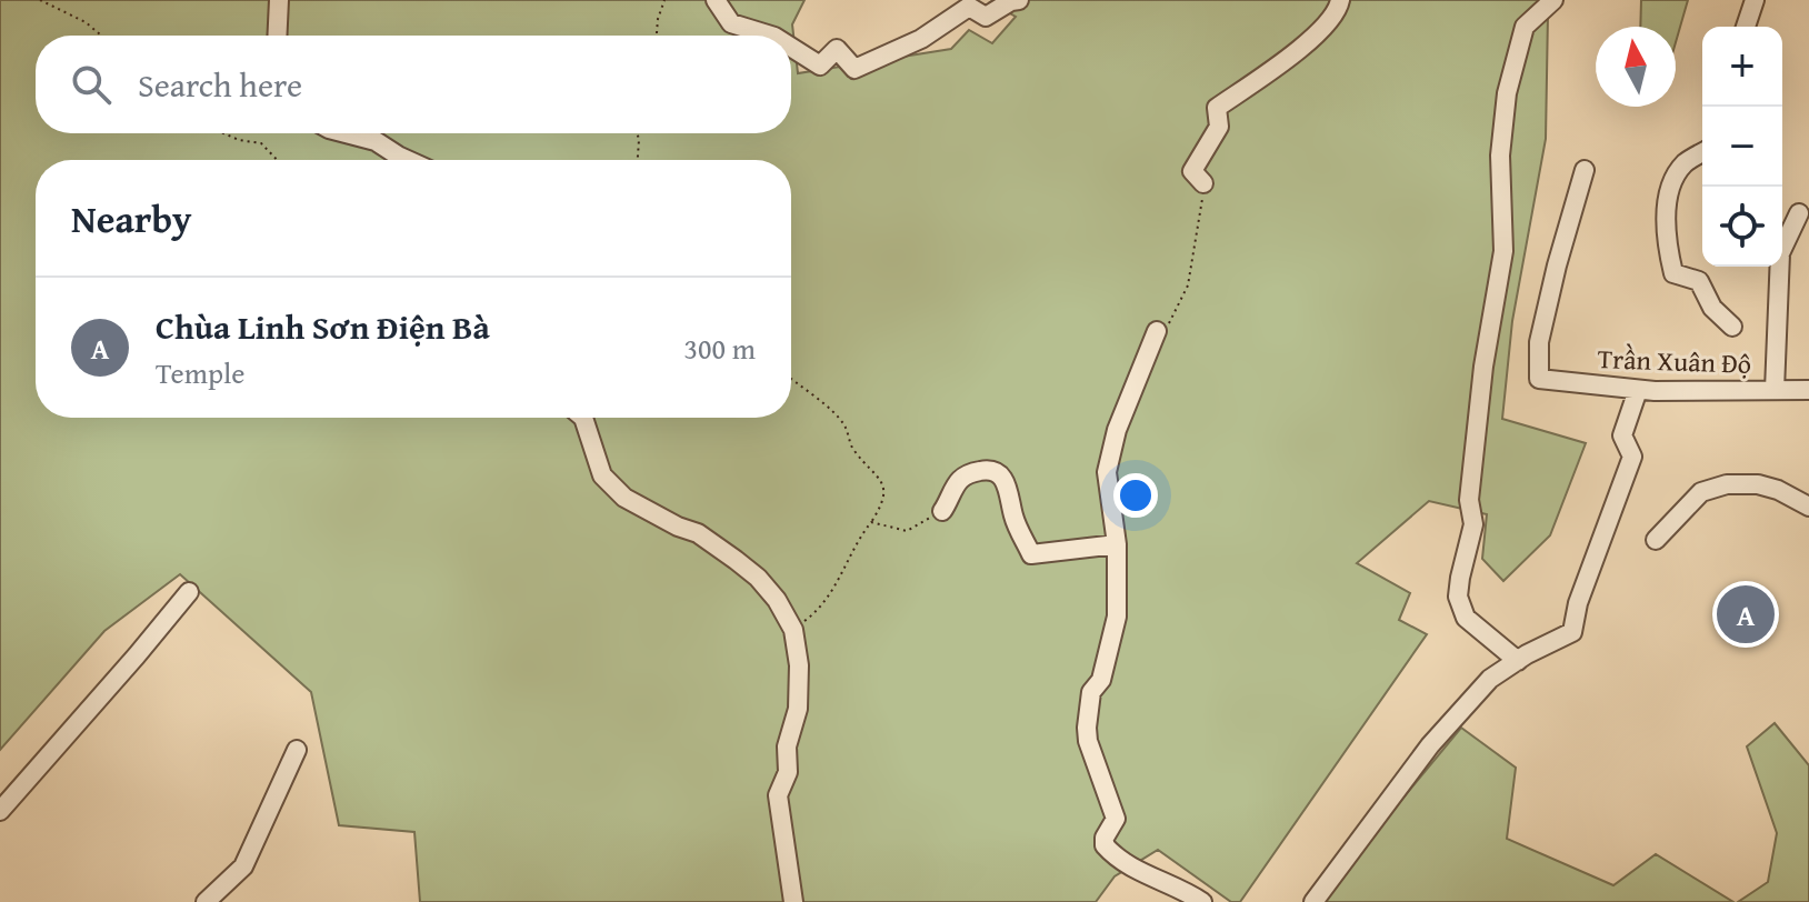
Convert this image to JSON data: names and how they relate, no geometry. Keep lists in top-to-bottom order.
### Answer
{
  "streets": {
    "street": ["Trần Xuân Độ"]
  },
  "north": "top",
  "page": {
    "map_buttons": ["+", "−"],
    "search": "Search here",
    "heading": "Nearby",
    "list": [
      {
        "mark": "A",
        "name": "Chùa Linh Sơn Điện Bà",
        "note": "Temple",
        "value": "300 m"
      }
    ],
    "pins": "A"
  }
}
